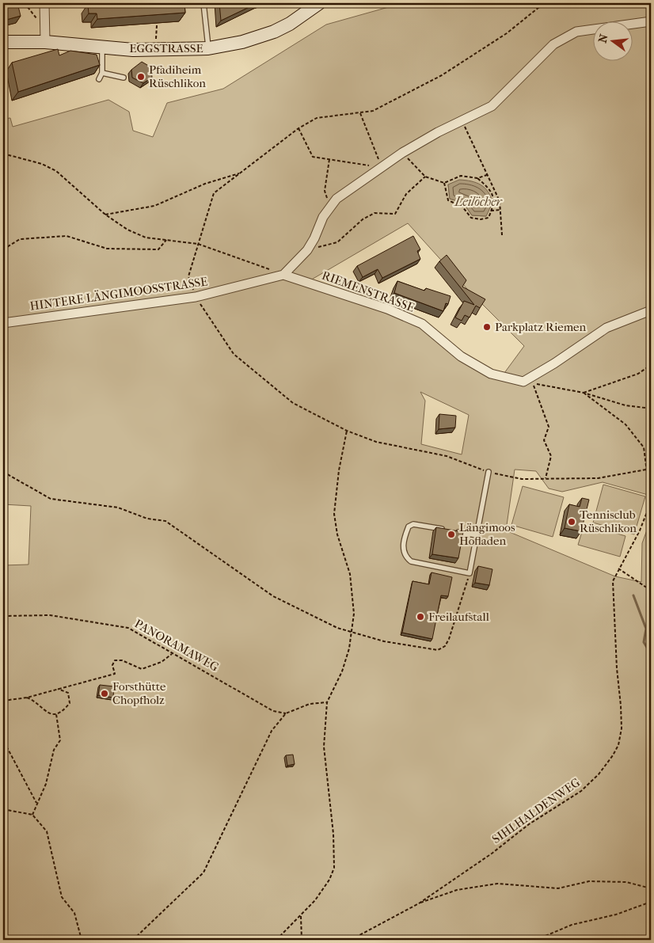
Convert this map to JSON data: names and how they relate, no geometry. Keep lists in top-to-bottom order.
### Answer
{
  "streets": {
    "main road": ["EGGSTRASSE"],
    "street": ["RIEMENSTRASSE", "HINTERE LÄNGIMOOSSTRASSE"],
    "path": ["PANORAMAWEG", "SIHLHALDENWEG"]
  },
  "crossings": [
    ["RIEMENSTRASSE", "HINTERE LÄNGIMOOSSTRASSE"]
  ],
  "water": ["Leilöcher"],
  "places": [
    "Pfadiheim Rüschlikon",
    "Parkplatz Riemen",
    "Tennisclub Rüschlikon",
    "Längimoos Hofladen",
    "Freilaufstall",
    "Forsthütte Chopfholz"
  ],
  "north": "left"
}
